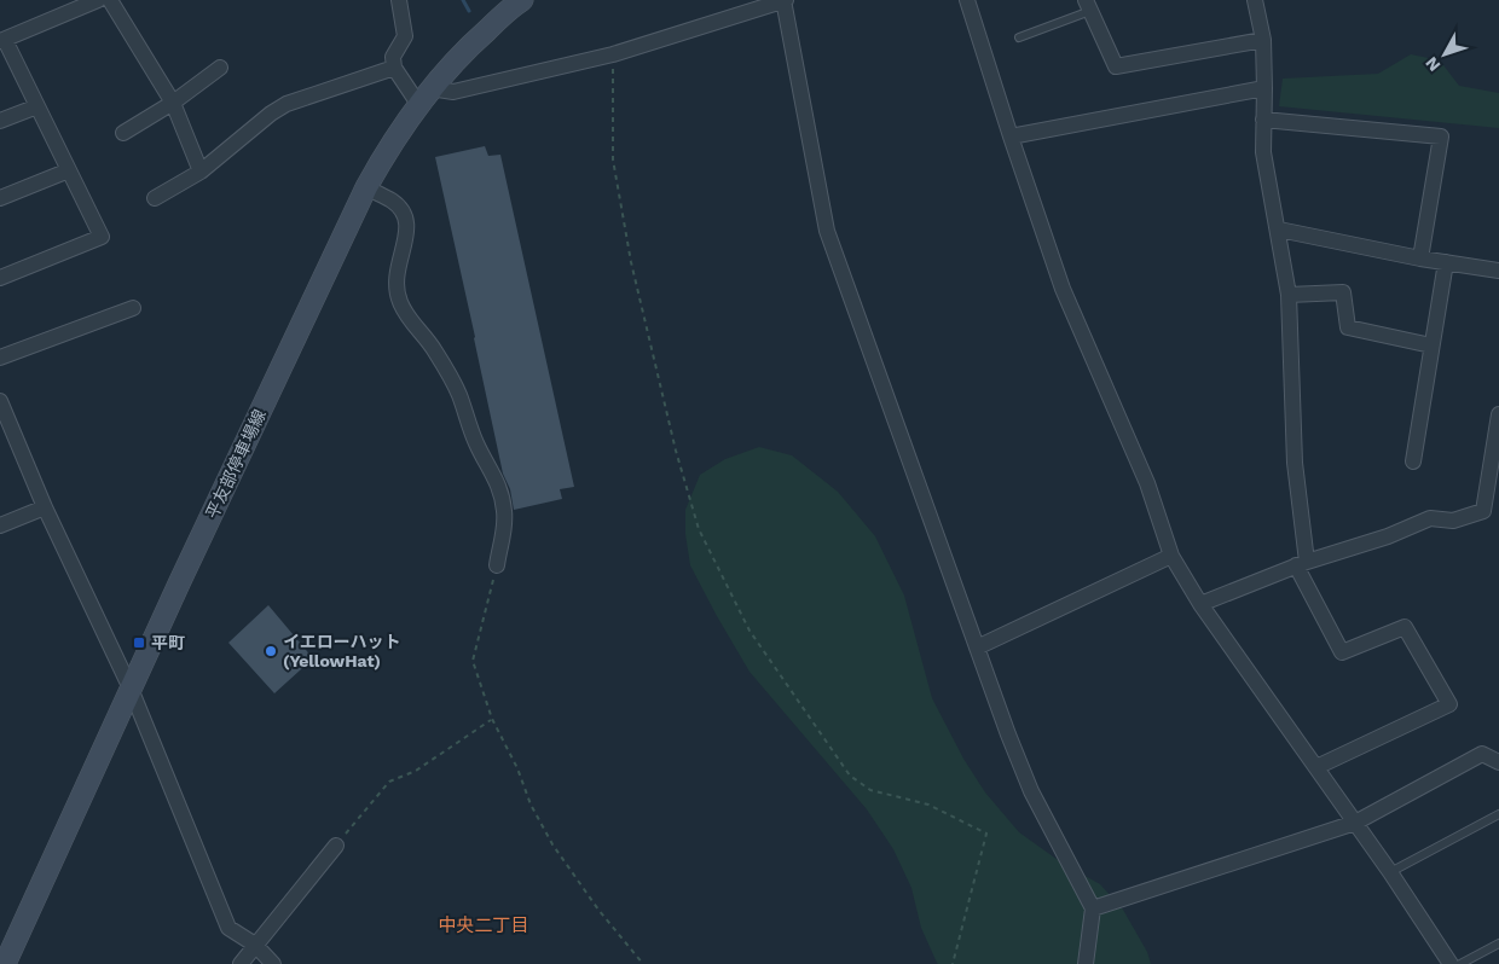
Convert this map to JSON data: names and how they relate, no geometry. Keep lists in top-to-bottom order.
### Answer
{
  "streets": {
    "main road": ["平友部停車場線"]
  },
  "districts": ["中央二丁目"],
  "places": {
    "transit": ["平町"],
    "other": ["イエローハット (YellowHat)"]
  },
  "north": "bottom left"
}
